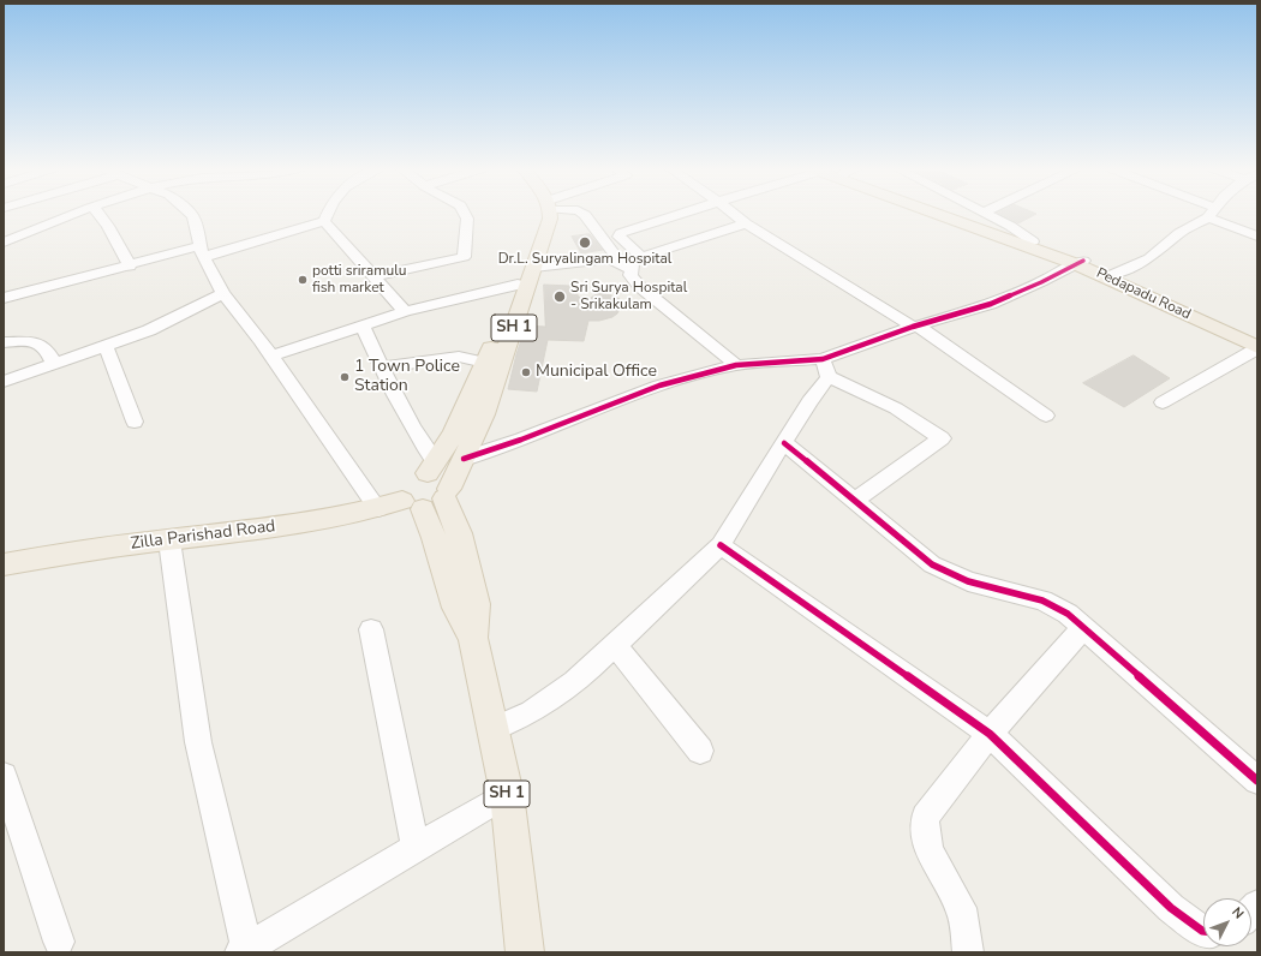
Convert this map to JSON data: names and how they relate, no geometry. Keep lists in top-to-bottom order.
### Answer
{
  "streets": {
    "main road": ["Pedapadu Road", "SH 1", "Zilla Parishad Road"]
  },
  "crossings": [
    ["SH 1", "Zilla Parishad Road"]
  ],
  "places": [
    "Dr.L. Suryalingam Hospital",
    "potti sriramulu fish market",
    "Sri Surya Hospital - Srikakulam",
    "Municipal Office",
    "1 Town Police Station"
  ],
  "north": "top right"
}
